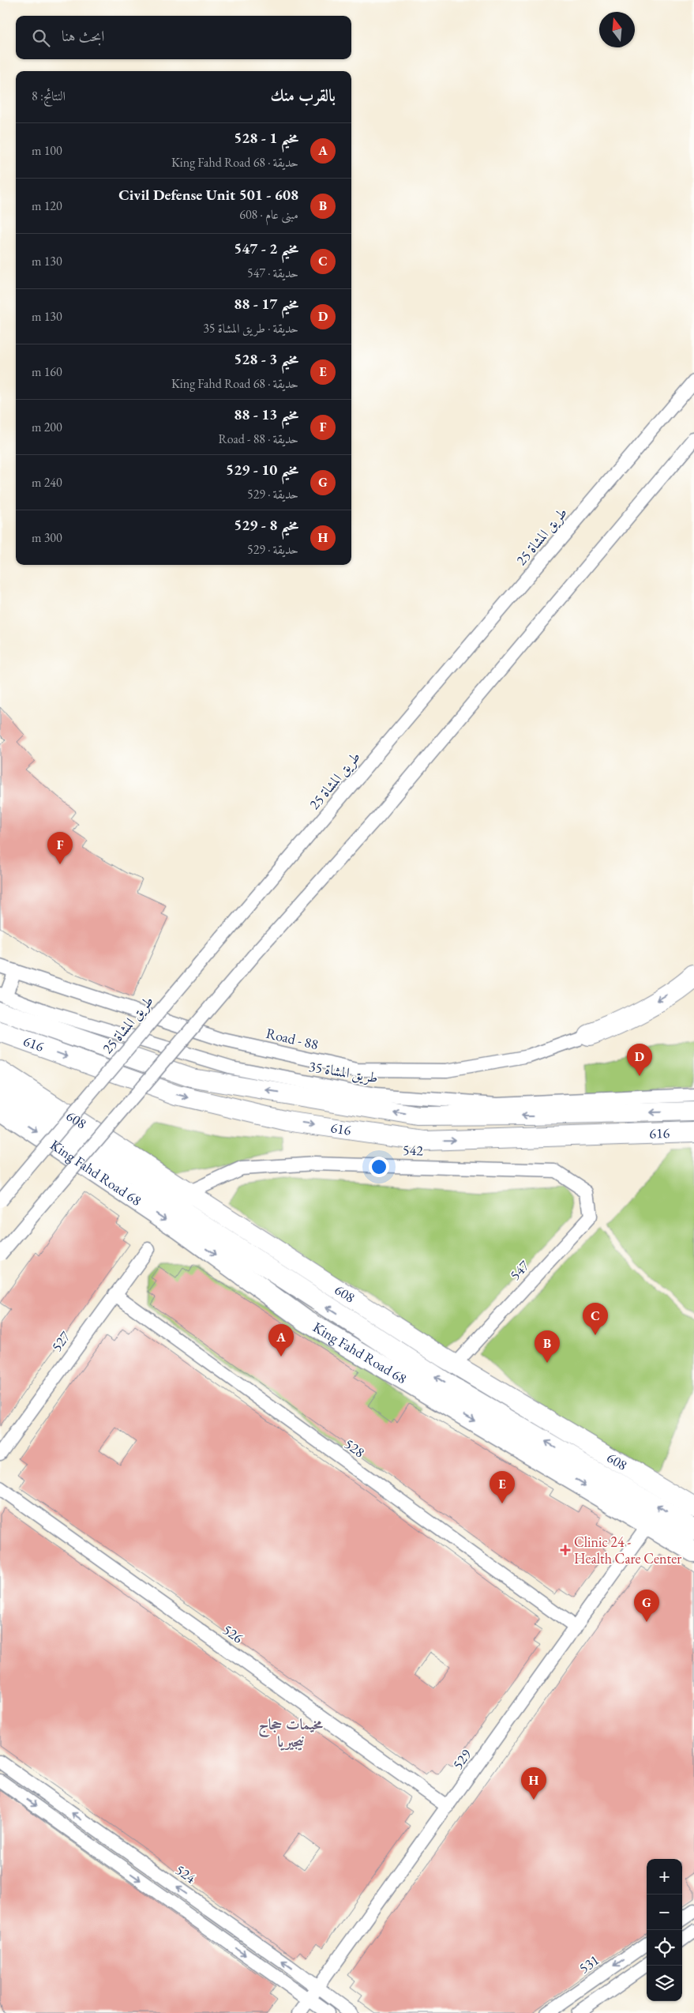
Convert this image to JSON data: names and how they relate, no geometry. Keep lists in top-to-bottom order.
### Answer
{
  "streets": {
    "main road": ["616", "608", "King Fahd Road 68"],
    "street": [
      "طريق المشاة 25",
      "Road - 88",
      "طريق المشاة 35",
      "542",
      "547",
      "527",
      "528",
      "526",
      "529",
      "524",
      "531"
    ]
  },
  "crossings": [
    ["616", "طريق المشاة 35"],
    ["608", "542"],
    ["608", "547"],
    ["542", "547"],
    ["King Fahd Road 68", "529"],
    ["527", "528"],
    ["528", "529"],
    ["526", "529"],
    ["529", "524"]
  ],
  "districts": ["مخيمات حجاج نيجيريا"],
  "places": {
    "health": ["Clinic 24 - Health Care Center"]
  },
  "north": "top",
  "page": {
    "search": "ابحث هنا",
    "heading": ["بالقرب منك", "النتائج: 8"],
    "list": [
      {
        "mark": "A",
        "name": "مخيم 1 - 528",
        "note": "حديقة · King Fahd Road 68",
        "value": "100 m"
      },
      {
        "mark": "B",
        "name": "Civil Defense Unit 501 - 608",
        "note": "مبنى عام · 608",
        "value": "120 m"
      },
      {
        "mark": "C",
        "name": "مخيم 2 - 547",
        "note": "حديقة · 547",
        "value": "130 m"
      },
      {
        "mark": "D",
        "name": "مخيم 17 - 88",
        "note": "حديقة · طريق المشاة 35",
        "value": "130 m"
      },
      {
        "mark": "E",
        "name": "مخيم 3 - 528",
        "note": "حديقة · King Fahd Road 68",
        "value": "160 m"
      },
      {
        "mark": "F",
        "name": "مخيم 13 - 88",
        "note": "حديقة · Road - 88",
        "value": "200 m"
      },
      {
        "mark": "G",
        "name": "مخيم 10 - 529",
        "note": "حديقة · 529",
        "value": "240 m"
      },
      {
        "mark": "H",
        "name": "مخيم 8 - 529",
        "note": "حديقة · 529",
        "value": "300 m"
      }
    ],
    "pins": [
      "F",
      "D",
      "C",
      "A",
      "B",
      "E",
      "G",
      "H"
    ],
    "map_buttons": ["+", "−"]
  }
}
